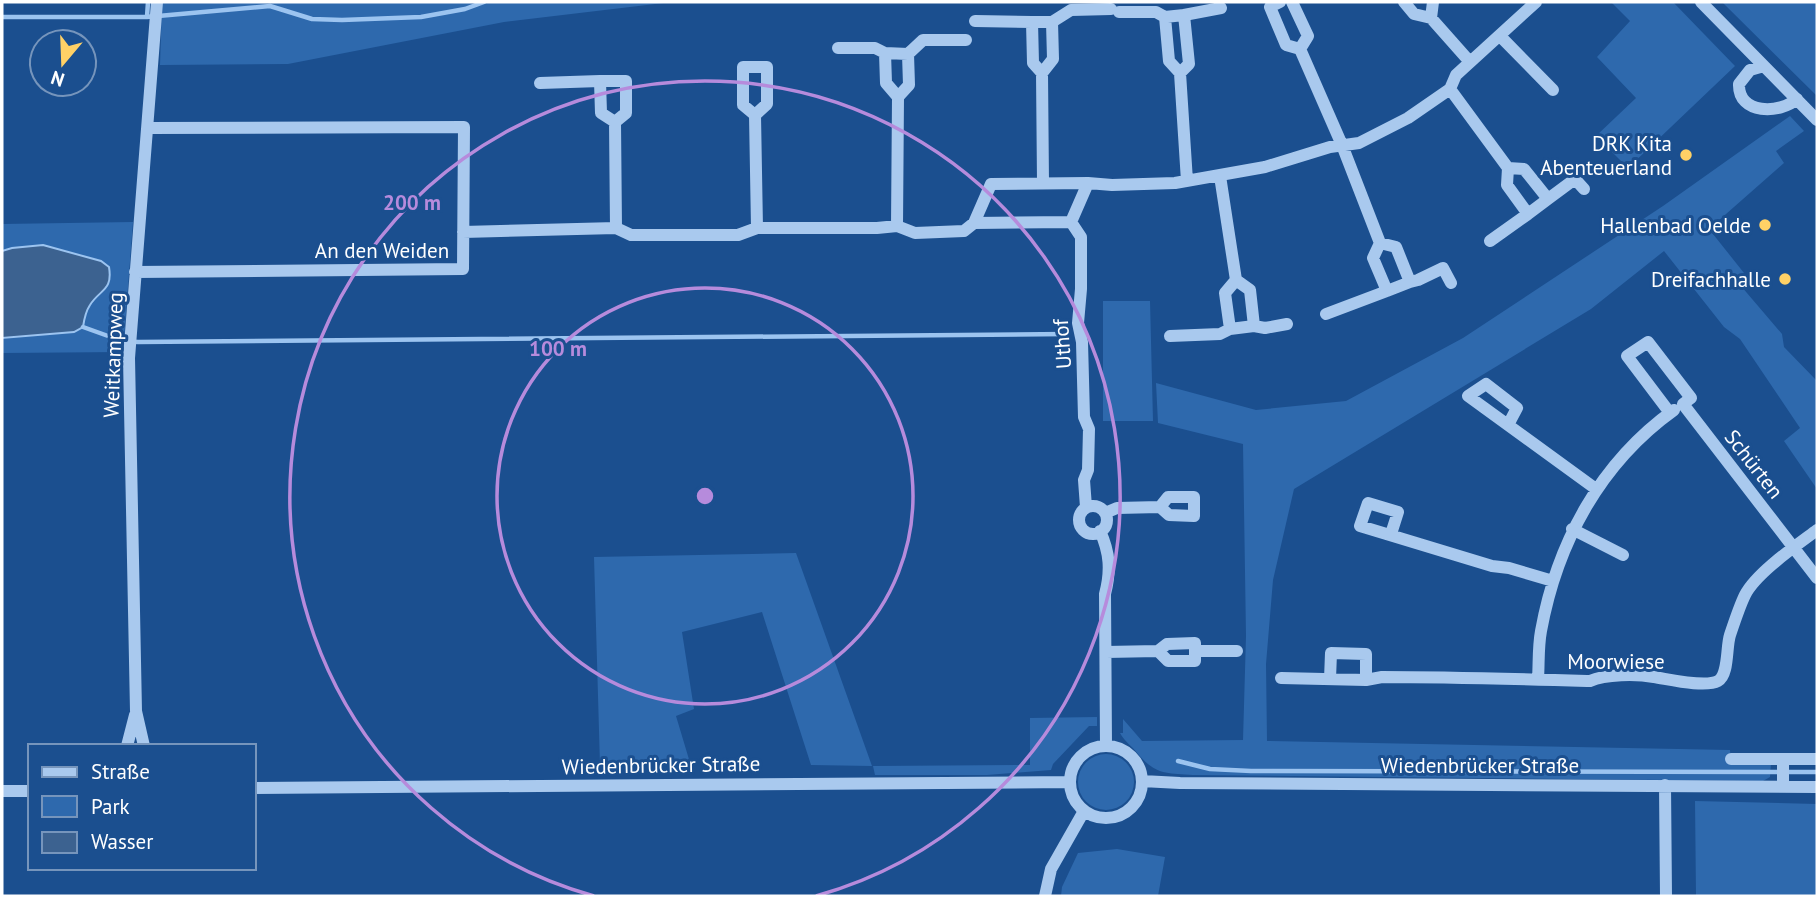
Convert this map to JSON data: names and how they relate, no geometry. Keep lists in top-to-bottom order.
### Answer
{
  "streets": {
    "street": [
      "An den Weiden",
      "Uthof",
      "Weitkampweg",
      "Schürten",
      "Moorwiese",
      "Wiedenbrücker Straße"
    ]
  },
  "crossings": [
    ["An den Weiden", "Weitkampweg"],
    ["Schürten", "Moorwiese"]
  ],
  "places": ["DRK Kita Abenteuerland", "Hallenbad Oelde", "Dreifachhalle"],
  "legend": ["Straße", "Park", "Wasser"],
  "north": "bottom",
  "rings": ["200 m", "100 m"]
}
